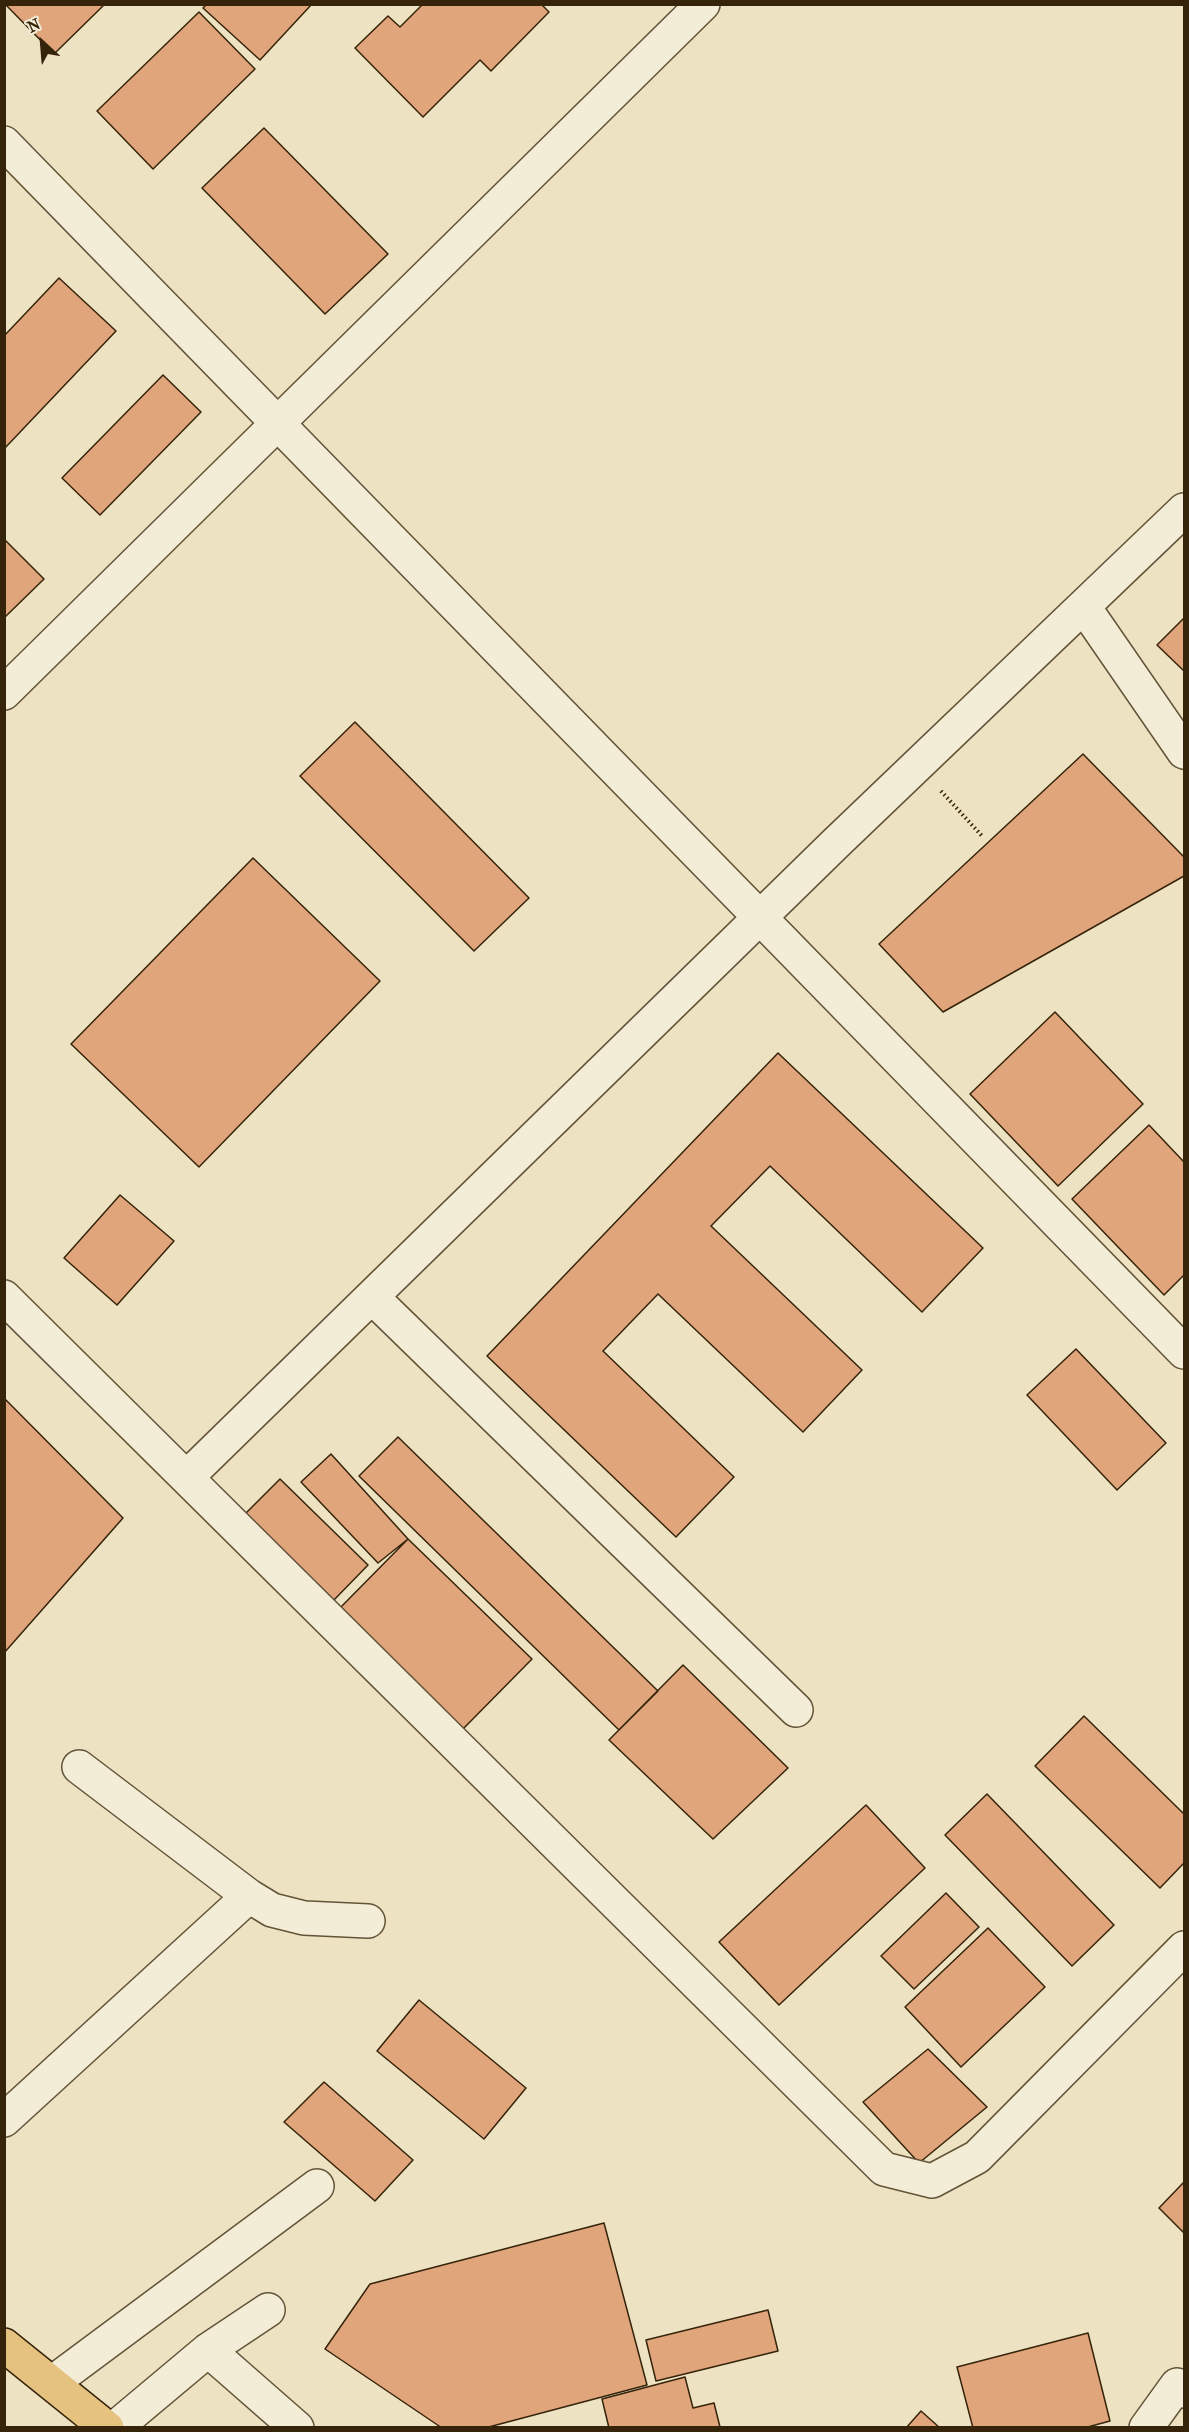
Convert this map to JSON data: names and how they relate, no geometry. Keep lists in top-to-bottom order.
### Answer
{
  "north": "top left"
}
